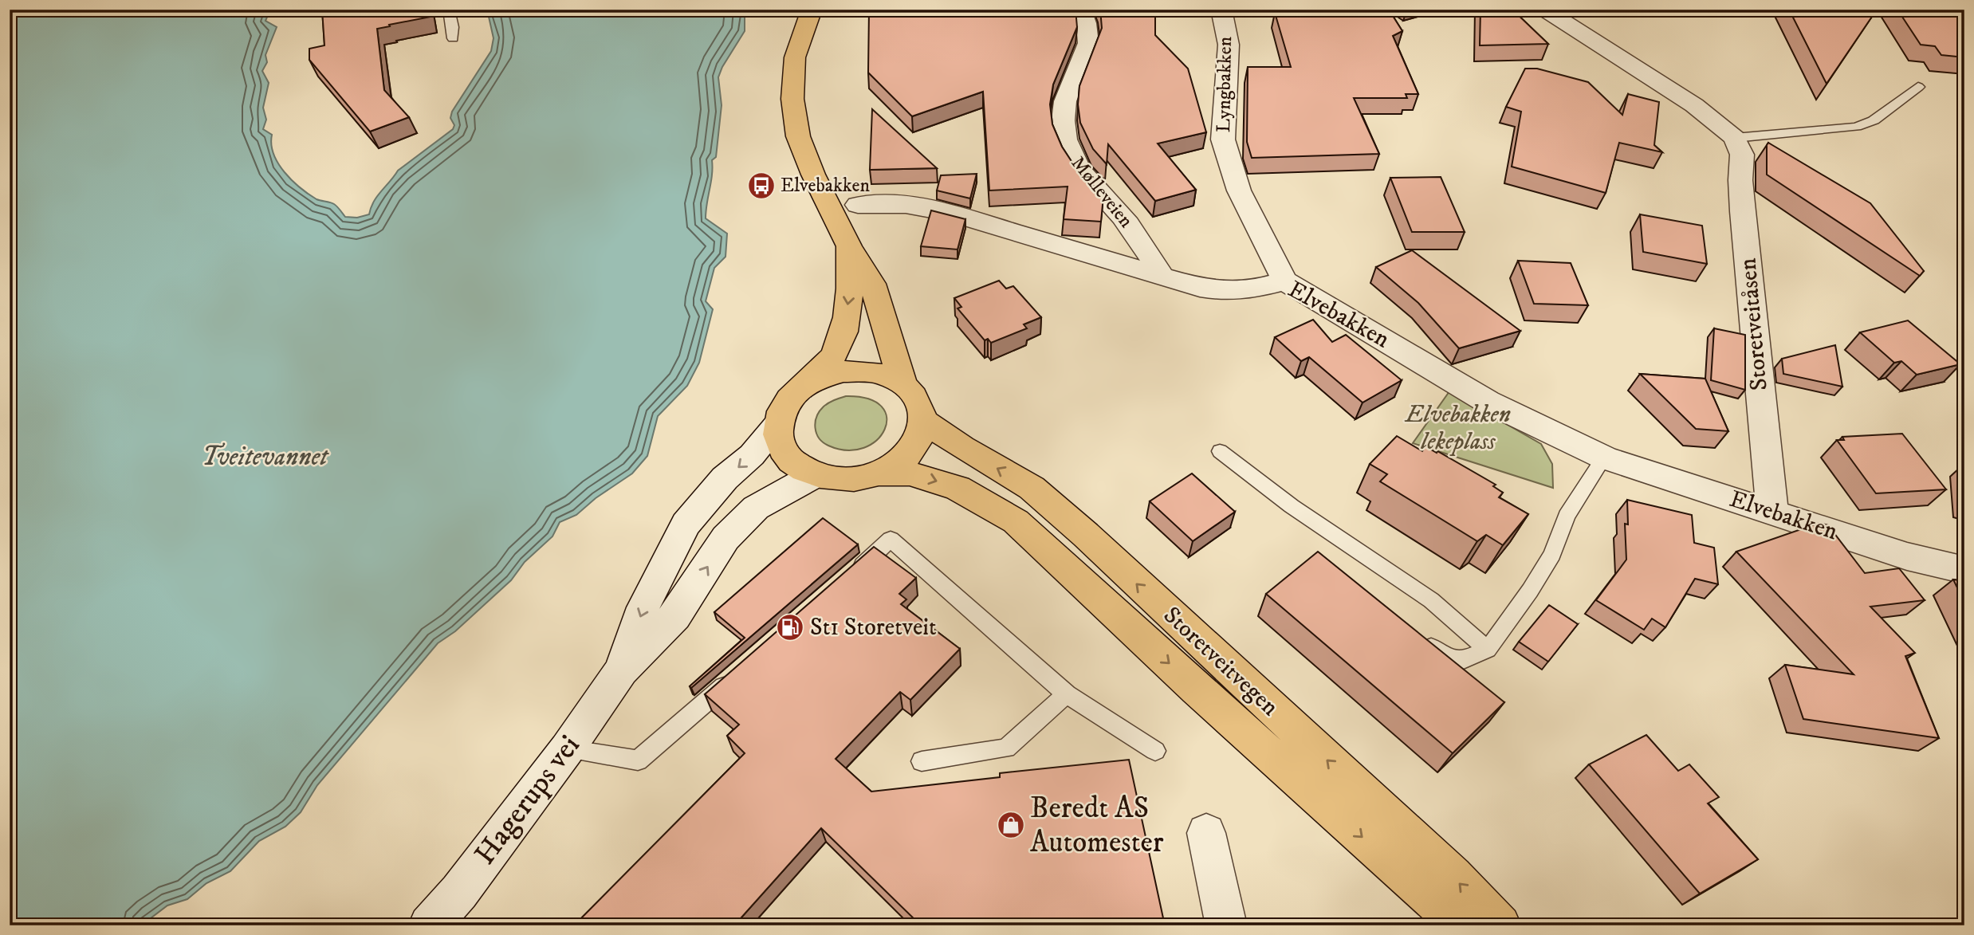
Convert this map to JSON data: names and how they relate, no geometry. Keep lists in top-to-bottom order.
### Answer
{
  "streets": {
    "main road": ["Storetveitvegen"],
    "street": [
      "Lyngbakken",
      "Mølleveien",
      "Elvebakken",
      "Storetveitåsen",
      "Hagerups vei"
    ]
  },
  "crossings": [
    ["Lyngbakken", "Elvebakken"],
    ["Mølleveien", "Elvebakken"],
    ["Elvebakken", "Storetveitåsen"],
    ["Storetveitvegen", "Hagerups vei"]
  ],
  "water": ["Tveitevannet"],
  "parks": ["Elvebakken lekeplass"],
  "places": {
    "bus stop": ["Elvebakken"],
    "fuel station": ["St1 Storetveit"],
    "shop": ["Beredt AS Automester"]
  }
}
